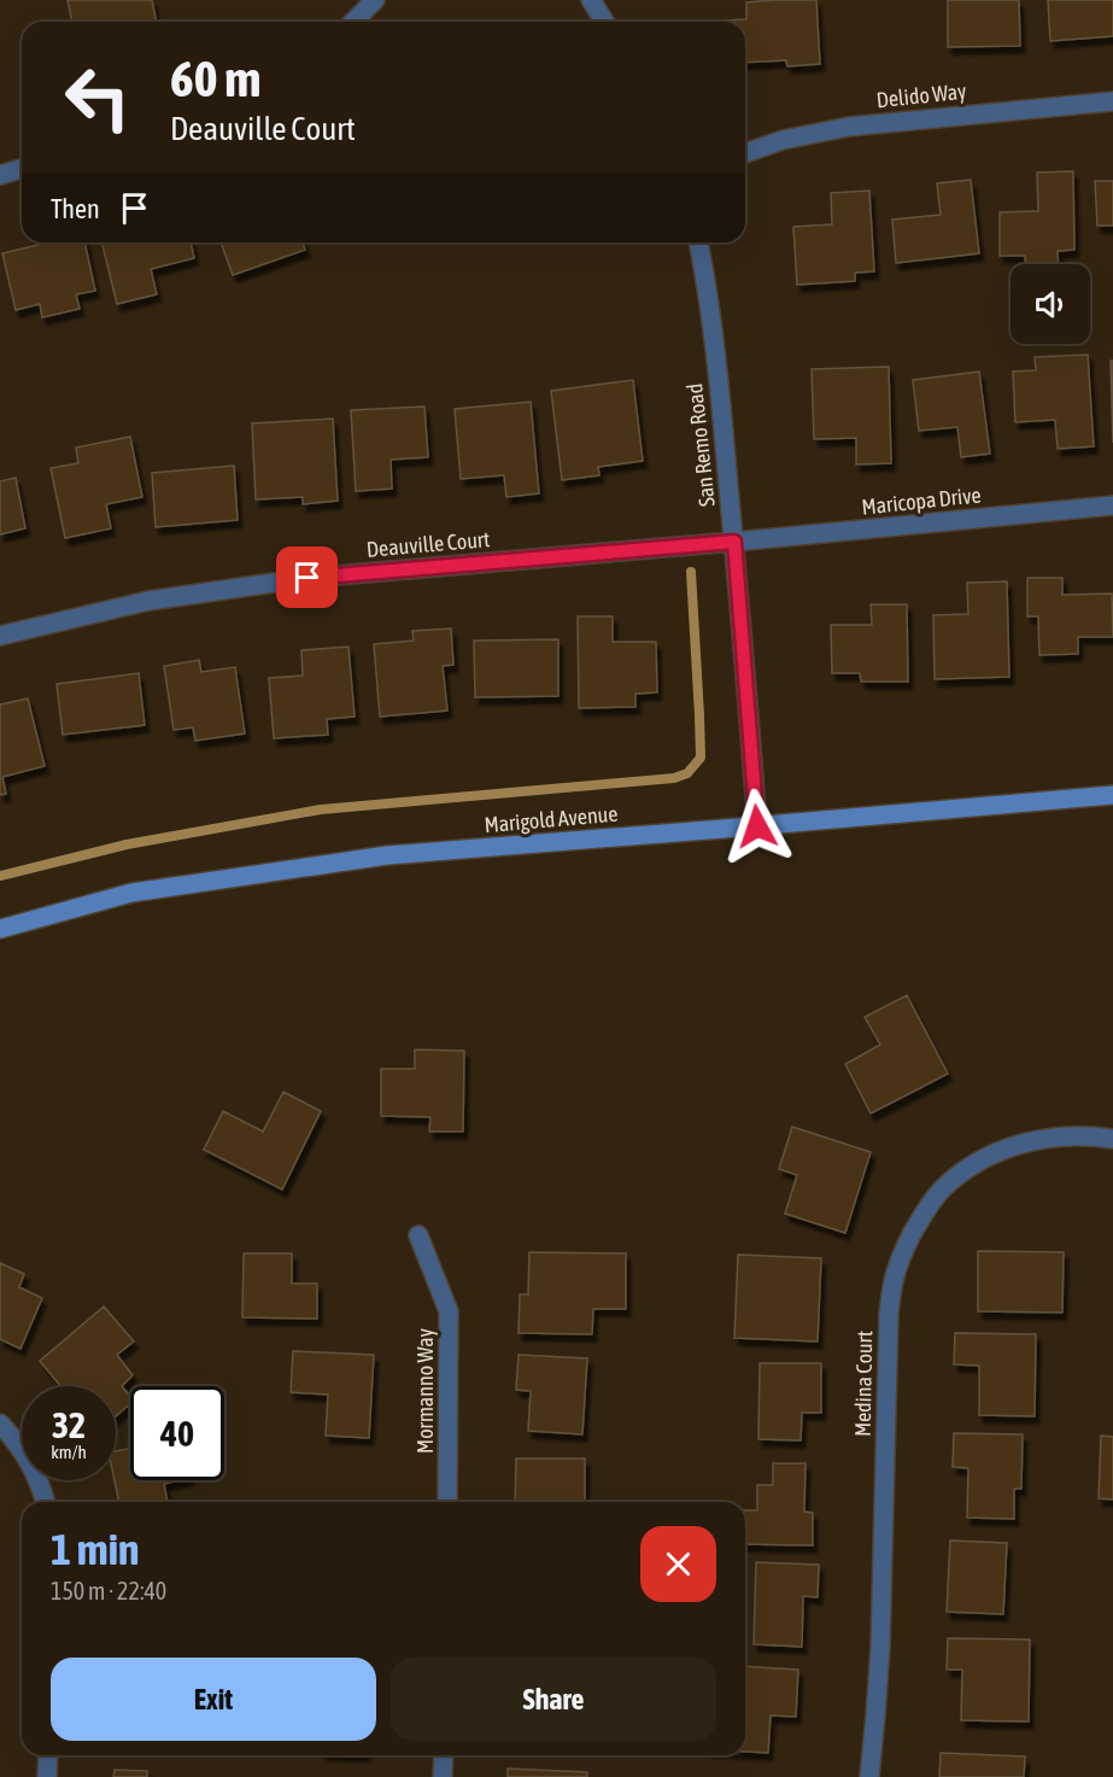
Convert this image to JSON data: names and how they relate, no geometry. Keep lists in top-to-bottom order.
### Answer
{
  "streets": {
    "main road": ["Marigold Avenue"],
    "street": [
      "Delido Way",
      "San Remo Road",
      "Maricopa Drive",
      "Deauville Court",
      "Medina Court",
      "Mormanno Way"
    ]
  },
  "crossings": [
    ["San Remo Road", "Maricopa Drive"],
    ["San Remo Road", "Deauville Court"],
    ["San Remo Road", "Marigold Avenue"],
    ["Maricopa Drive", "Deauville Court"]
  ],
  "page": {
    "turn": ["60 m", "Deauville Court"],
    "then": "Then",
    "speed": "32 km/h",
    "limit": "40",
    "heading": ["1 min", "150 m · 22:40"],
    "buttons": ["Exit", "Share"]
  }
}
